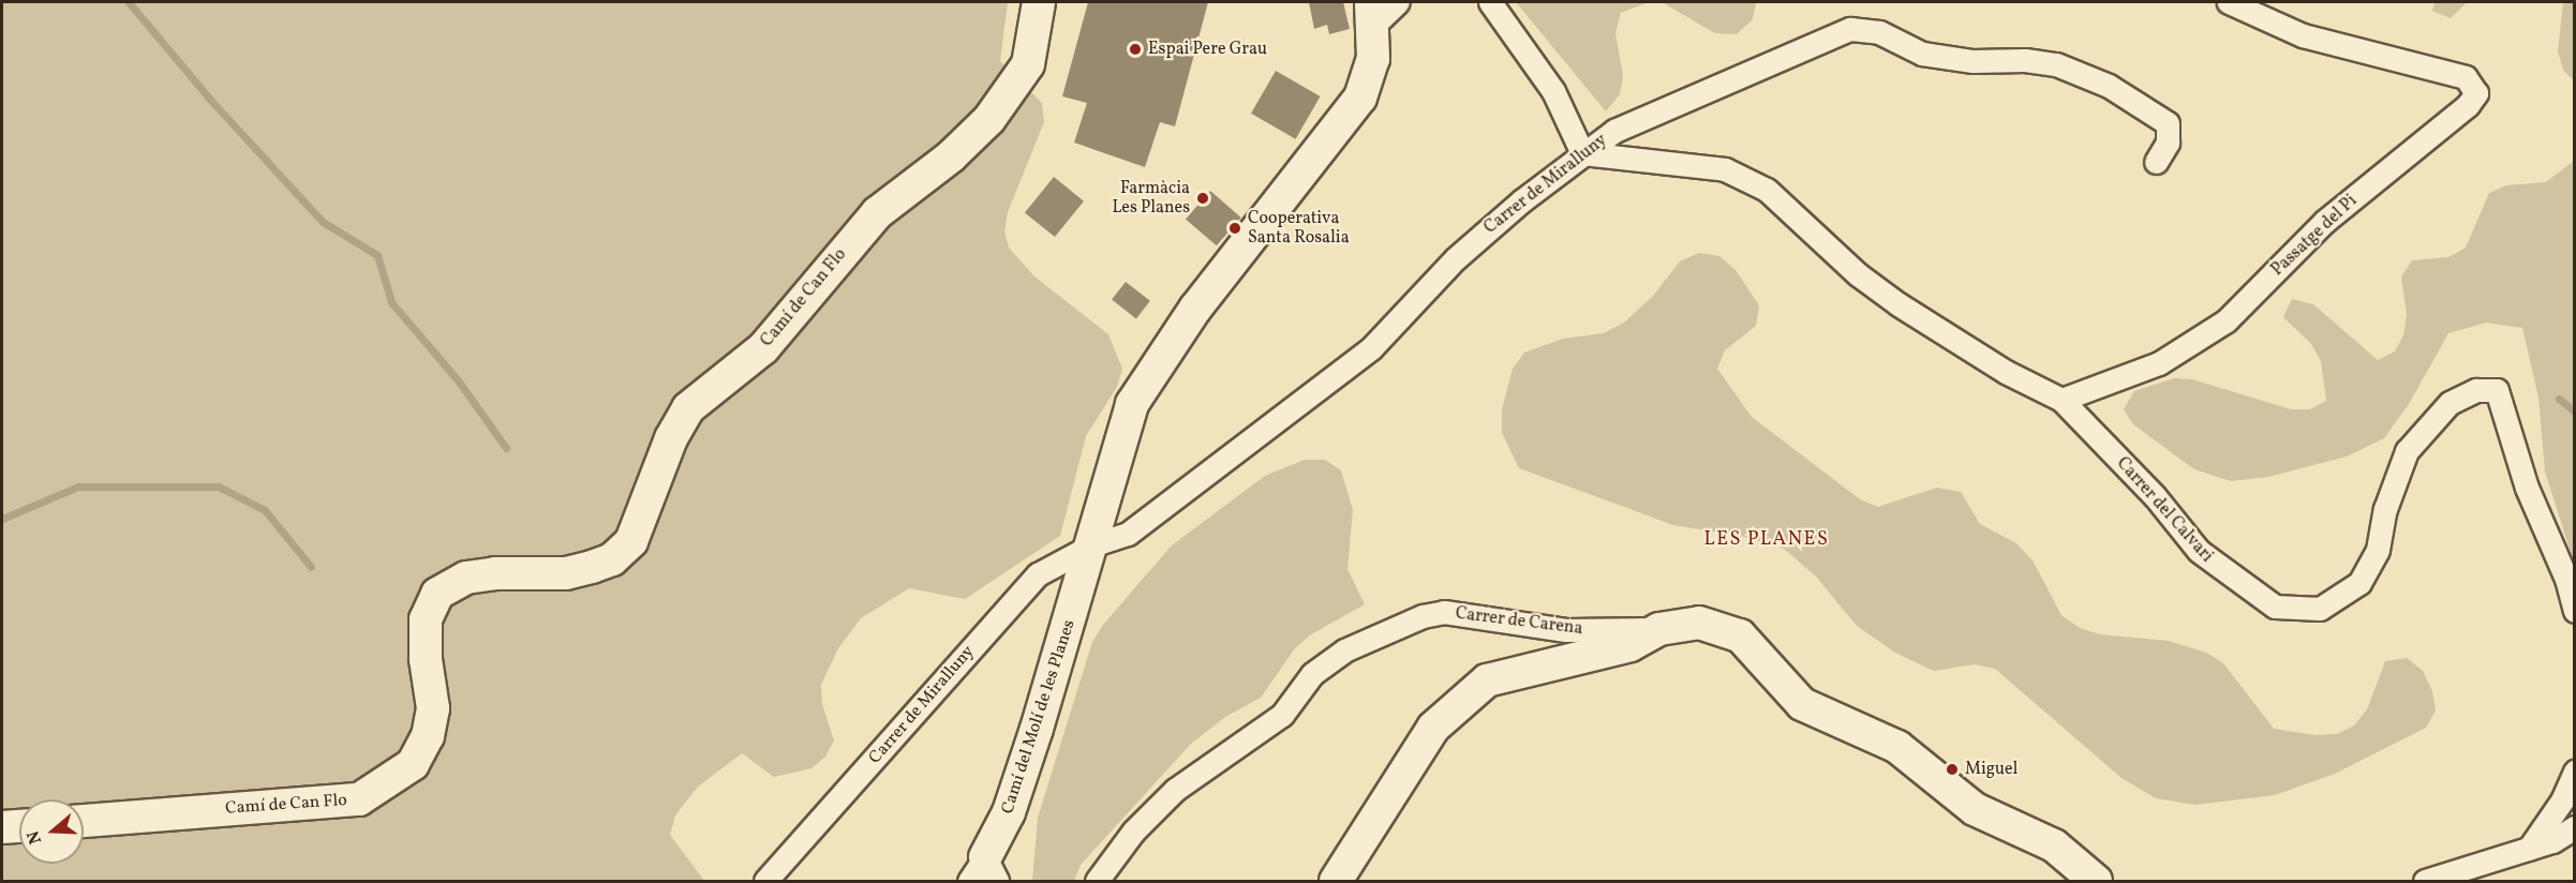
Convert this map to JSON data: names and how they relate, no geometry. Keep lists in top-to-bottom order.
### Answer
{
  "streets": {
    "street": [
      "Carrer de Miralluny",
      "Passatge del Pi",
      "Camí de Can Flo",
      "Carrer del Calvari",
      "Carrer de Carena",
      "Camí del Molí de les Planes"
    ]
  },
  "crossings": [
    ["Carrer de Miralluny", "Camí del Molí de les Planes"],
    ["Passatge del Pi", "Carrer del Calvari"]
  ],
  "districts": ["LES PLANES"],
  "places": [
    "Espai Pere Grau",
    "Farmàcia Les Planes",
    "Cooperativa Santa Rosalia",
    "Miguel"
  ],
  "north": "left"
}
